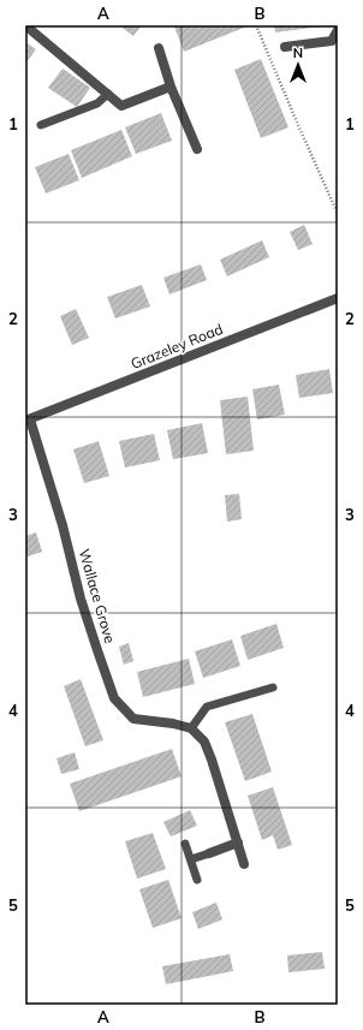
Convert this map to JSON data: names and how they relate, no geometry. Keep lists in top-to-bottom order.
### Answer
{
  "streets": {
    "street": ["Grazeley Road", "Wallace Grove"]
  },
  "crossings": [
    ["Grazeley Road", "Wallace Grove"]
  ],
  "north": "top",
  "grid": {
    "columns": ["A", "B"],
    "rows": [
      "1",
      "2",
      "3",
      "4",
      "5"
    ]
  }
}
